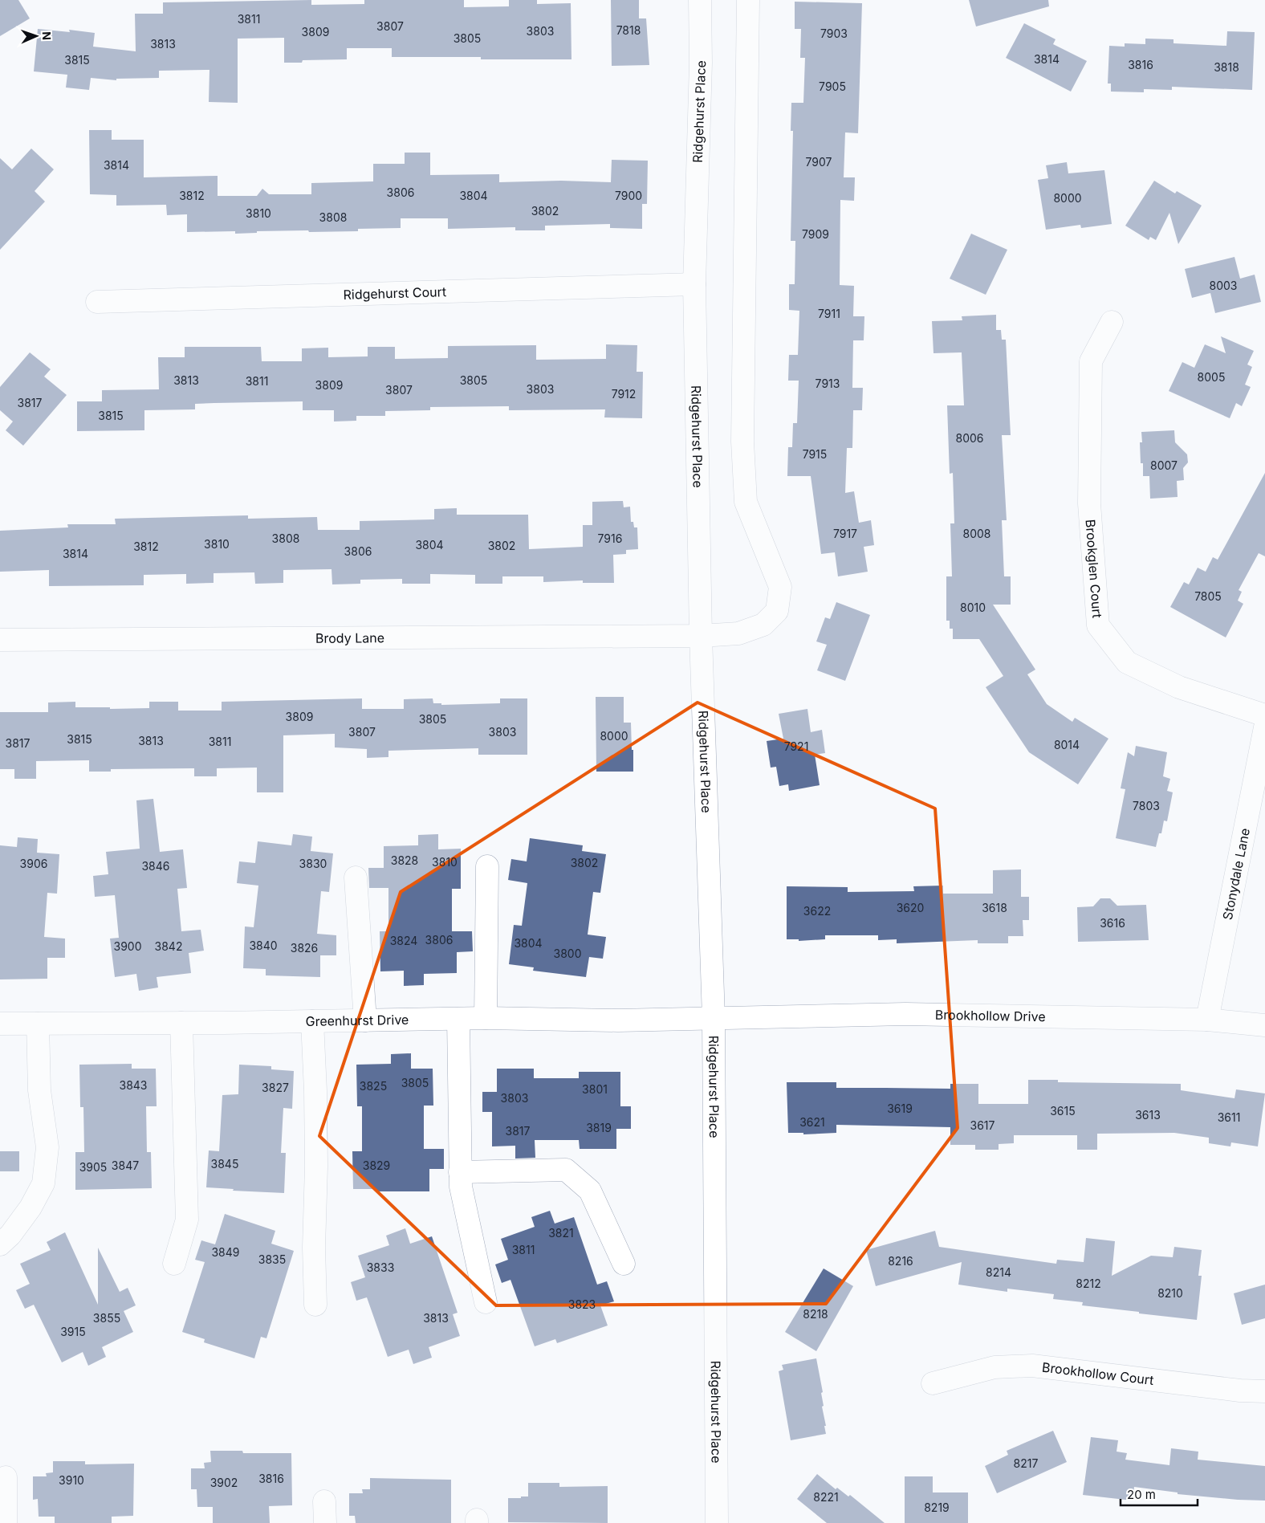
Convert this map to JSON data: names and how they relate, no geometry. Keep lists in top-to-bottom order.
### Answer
{
  "streets": {
    "street": [
      "Ridgehurst Place",
      "Ridgehurst Court",
      "Brookglen Court",
      "Brody Lane",
      "Stonydale Lane",
      "Brookhollow Drive",
      "Greenhurst Drive",
      "Brookhollow Court"
    ]
  },
  "crossings": [
    ["Ridgehurst Place", "Ridgehurst Court"],
    ["Ridgehurst Place", "Brody Lane"],
    ["Ridgehurst Place", "Brookhollow Drive"],
    ["Ridgehurst Place", "Greenhurst Drive"],
    ["Stonydale Lane", "Brookhollow Drive"],
    ["Brookhollow Drive", "Greenhurst Drive"]
  ],
  "house_numbers": [
    "3811",
    "3807",
    "7818",
    "3803",
    "3809",
    "7903",
    "3805",
    "3813",
    "3814",
    "3815",
    "3816",
    "3818",
    "7905",
    "7907",
    "3814",
    "3806",
    "3812",
    "3804",
    "7900",
    "8000",
    "3802",
    "3810",
    "3808",
    "7909",
    "8003",
    "7911",
    "8005",
    "3813",
    "3805",
    "3811",
    "7913",
    "3809",
    "3803",
    "3807",
    "7912",
    "3817",
    "3815",
    "8006",
    "7915",
    "8007",
    "7917",
    "8008",
    "3808",
    "7916",
    "3810",
    "3804",
    "3802",
    "3812",
    "3806",
    "3814",
    "7805",
    "8010",
    "3809",
    "3805",
    "3807",
    "3803",
    "8000",
    "3815",
    "3813",
    "3811",
    "3817",
    "8014",
    "7921",
    "7803",
    "3828",
    "3810",
    "3802",
    "3906",
    "3830",
    "3846",
    "3620",
    "3618",
    "3622",
    "3616",
    "3806",
    "3824",
    "3804",
    "3840",
    "3900",
    "3842",
    "3826",
    "3800",
    "3805",
    "3843",
    "3825",
    "3827",
    "3801",
    "3803",
    "3619",
    "3615",
    "3613",
    "3611",
    "3621",
    "3617",
    "3819",
    "3817",
    "3845",
    "3847",
    "3829",
    "3905",
    "3821",
    "3811",
    "3849",
    "3835",
    "8216",
    "3833",
    "8214",
    "8212",
    "8210",
    "3823",
    "8218",
    "3855",
    "3813",
    "3915",
    "8217",
    "3816",
    "3910",
    "3902",
    "8221",
    "8219"
  ],
  "scale_bar": "20 m",
  "north": "right"
}
